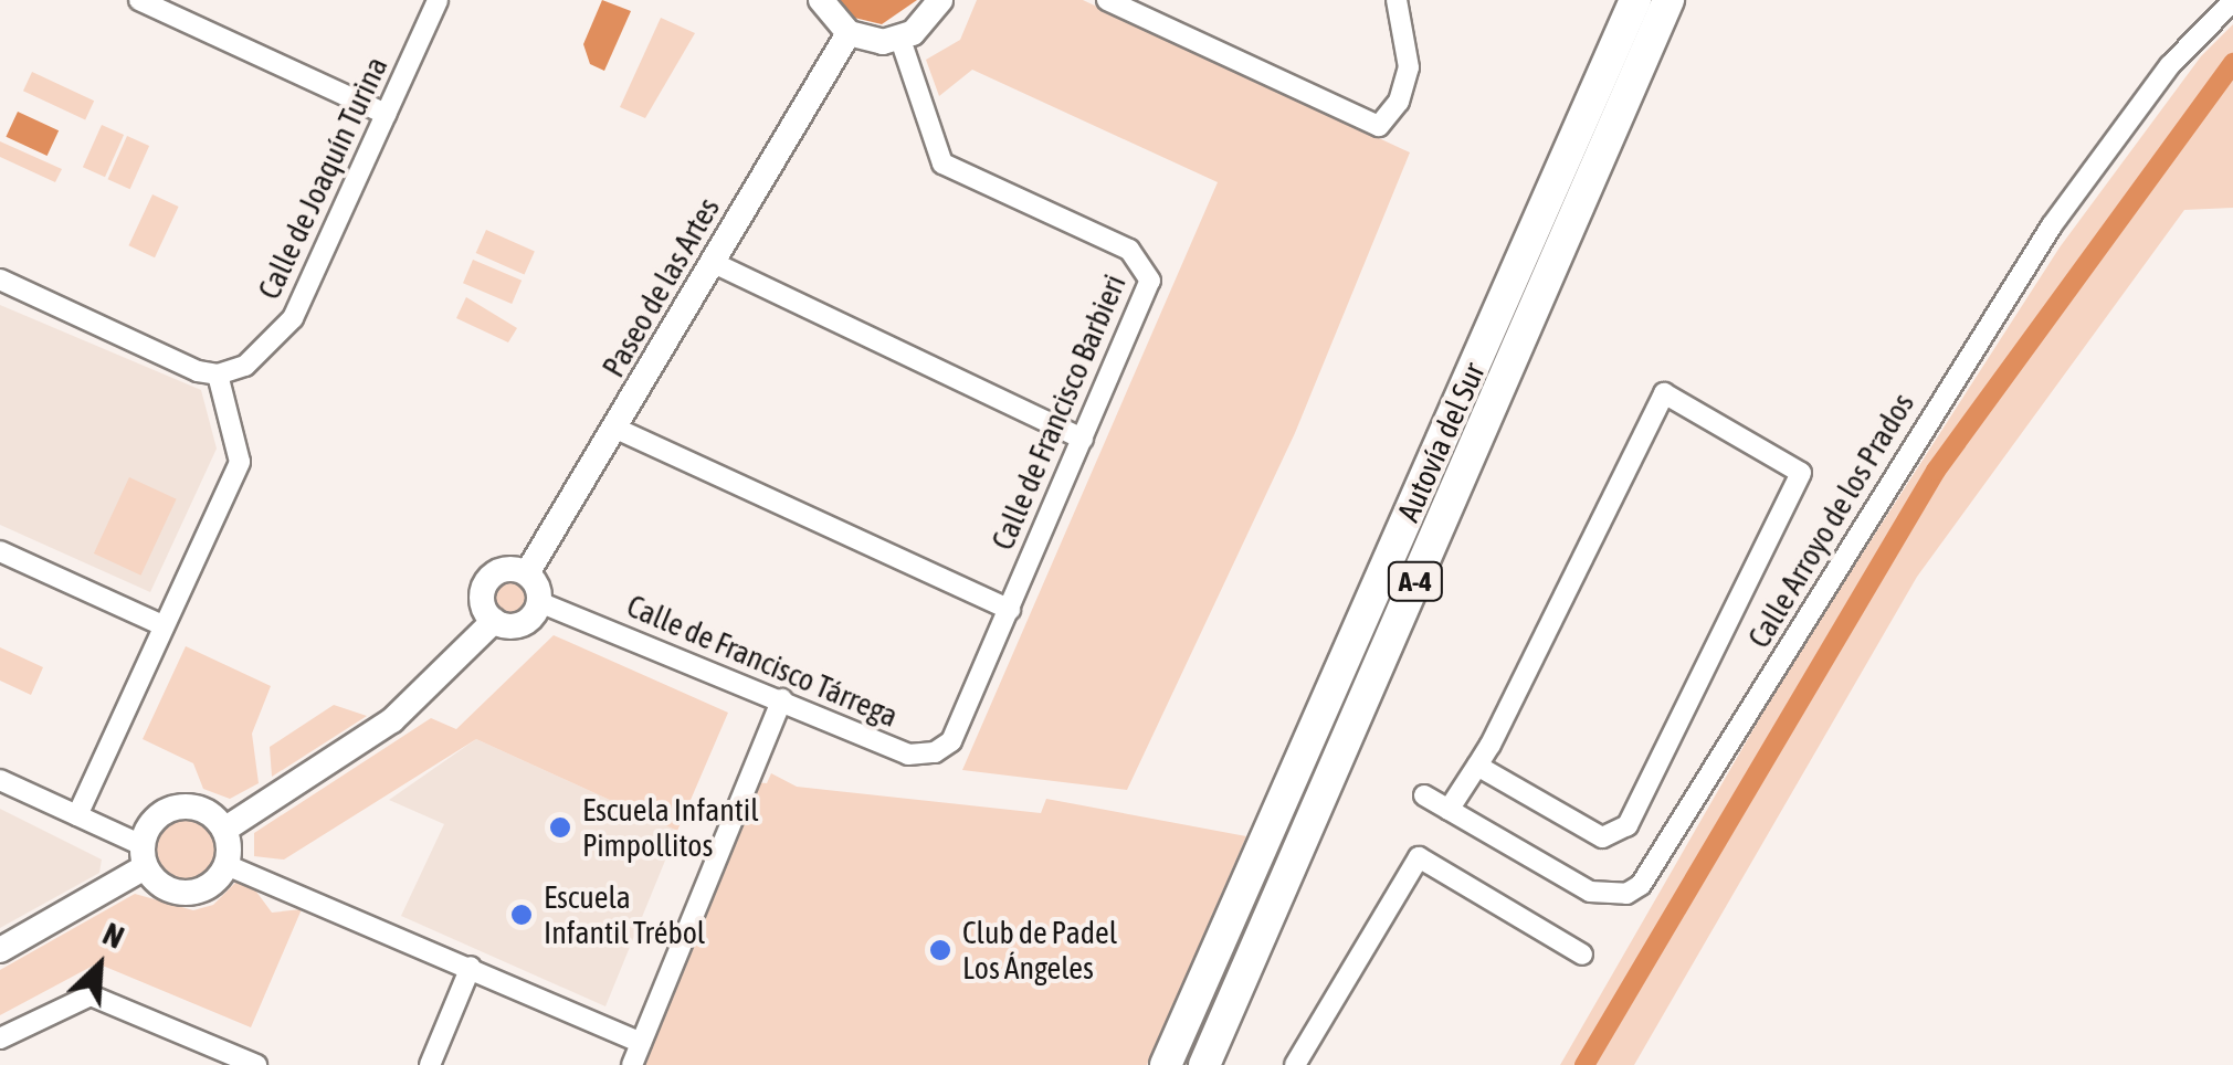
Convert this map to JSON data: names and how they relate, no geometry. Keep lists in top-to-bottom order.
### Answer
{
  "streets": {
    "highway": ["Autovía del Sur", "A-4"],
    "main road": ["Paseo de las Artes"],
    "street": [
      "Calle de Joaquín Turina",
      "Calle de Francisco Barbieri",
      "Calle Arroyo de los Prados",
      "Calle de Francisco Tárrega"
    ]
  },
  "crossings": [
    ["Paseo de las Artes", "Calle de Francisco Tárrega"],
    ["Calle de Francisco Barbieri", "Calle de Francisco Tárrega"]
  ],
  "places": ["Escuela Infantil Pimpollitos", "Escuela Infantil Trébol", "Club de Padel Los Ángeles"],
  "north": "top right"
}
